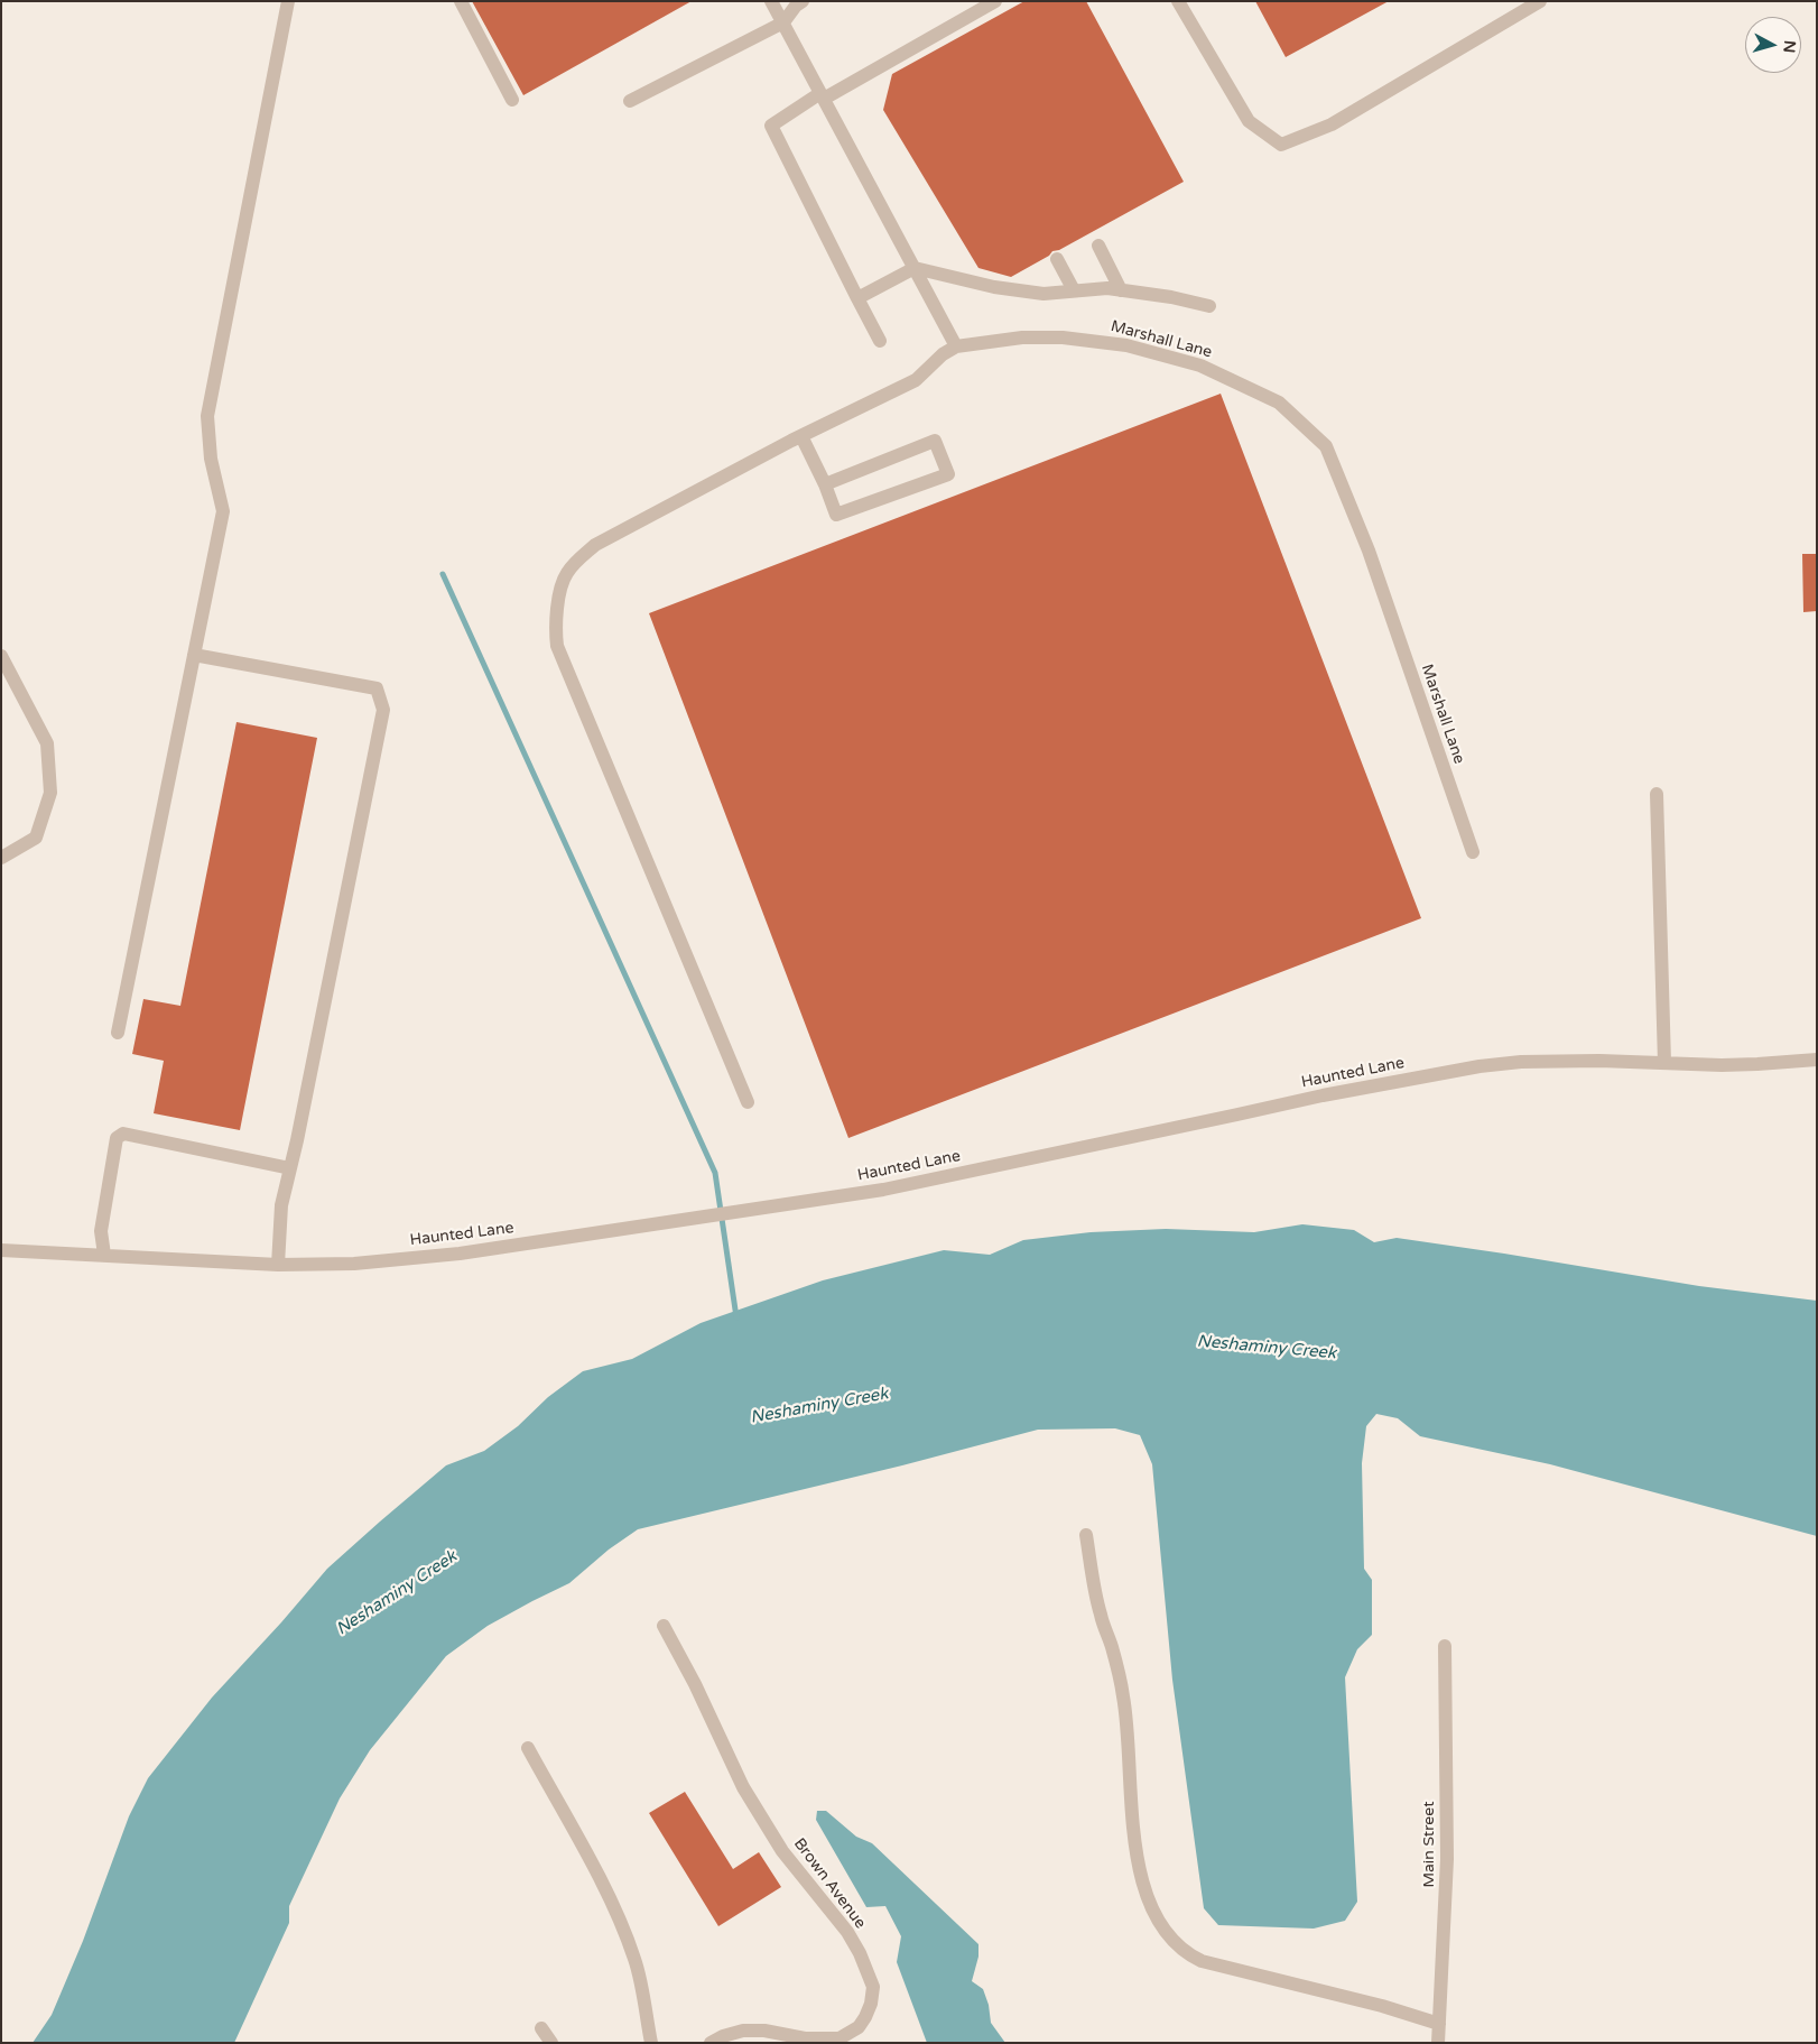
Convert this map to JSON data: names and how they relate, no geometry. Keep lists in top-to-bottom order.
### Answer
{
  "streets": {
    "street": [
      "Marshall Lane",
      "Haunted Lane",
      "Main Street",
      "Brown Avenue"
    ]
  },
  "water": ["Neshaminy Creek"],
  "north": "right"
}
